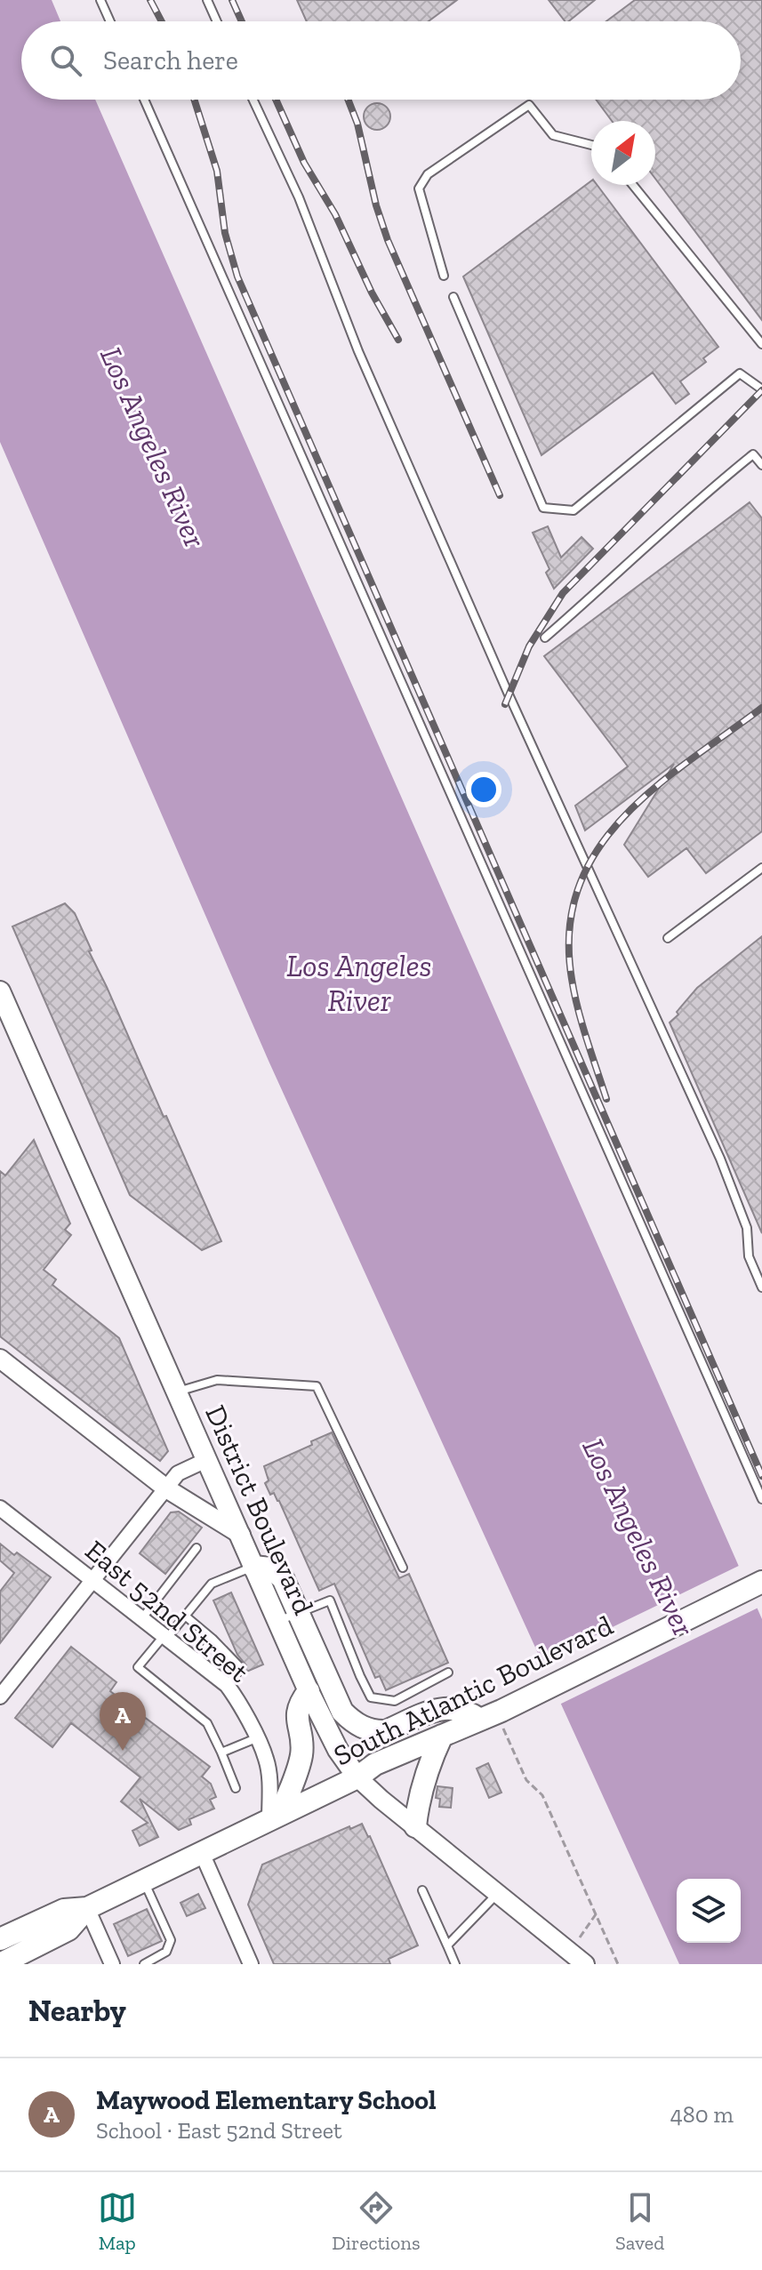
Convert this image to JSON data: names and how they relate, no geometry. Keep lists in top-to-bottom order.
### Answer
{
  "streets": {
    "main road": ["District Boulevard", "South Atlantic Boulevard"],
    "street": ["East 52nd Street"]
  },
  "crossings": [
    ["District Boulevard", "South Atlantic Boulevard"],
    ["East 52nd Street", "South Atlantic Boulevard"]
  ],
  "water": ["Los Angeles River"],
  "north": "top right",
  "page": {
    "search": "Search here",
    "pins": "A",
    "heading": "Nearby",
    "list": [
      {
        "mark": "A",
        "name": "Maywood Elementary School",
        "note": "School · East 52nd Street",
        "value": "480 m"
      }
    ],
    "nav": ["Map", "Directions", "Saved"]
  }
}
